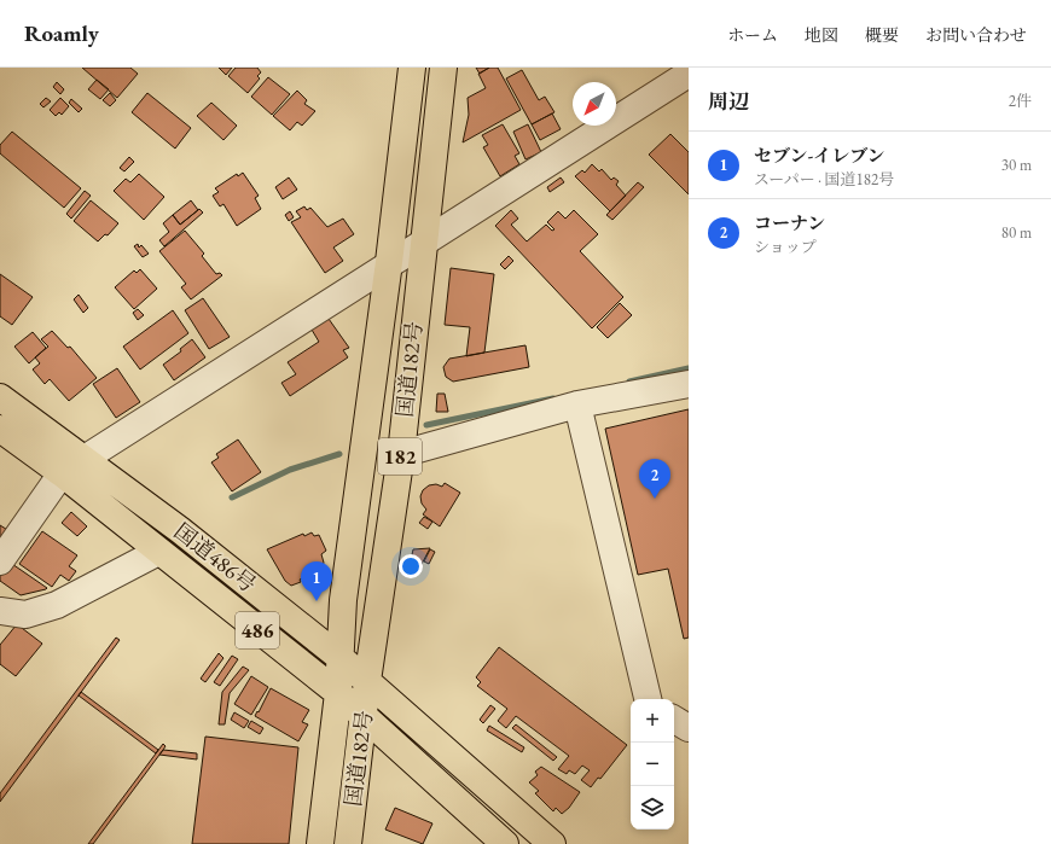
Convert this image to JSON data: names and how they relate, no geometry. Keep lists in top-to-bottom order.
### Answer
{
  "streets": {
    "highway": [
      "国道182号",
      "182",
      "国道486号",
      "486"
    ]
  },
  "crossings": [
    ["国道182号", "国道486号"]
  ],
  "north": "bottom left",
  "page": {
    "header": "Roamly",
    "nav": [
      "ホーム",
      "地図",
      "概要",
      "お問い合わせ"
    ],
    "heading": ["周辺", "2件"],
    "list": [
      {
        "mark": "1",
        "name": "セブン-イレブン",
        "note": "スーパー · 国道182号",
        "value": "30 m"
      },
      {
        "mark": "2",
        "name": "コーナン",
        "note": "ショップ",
        "value": "80 m"
      }
    ],
    "pins": ["2", "1"],
    "map_buttons": ["+", "−"]
  }
}
